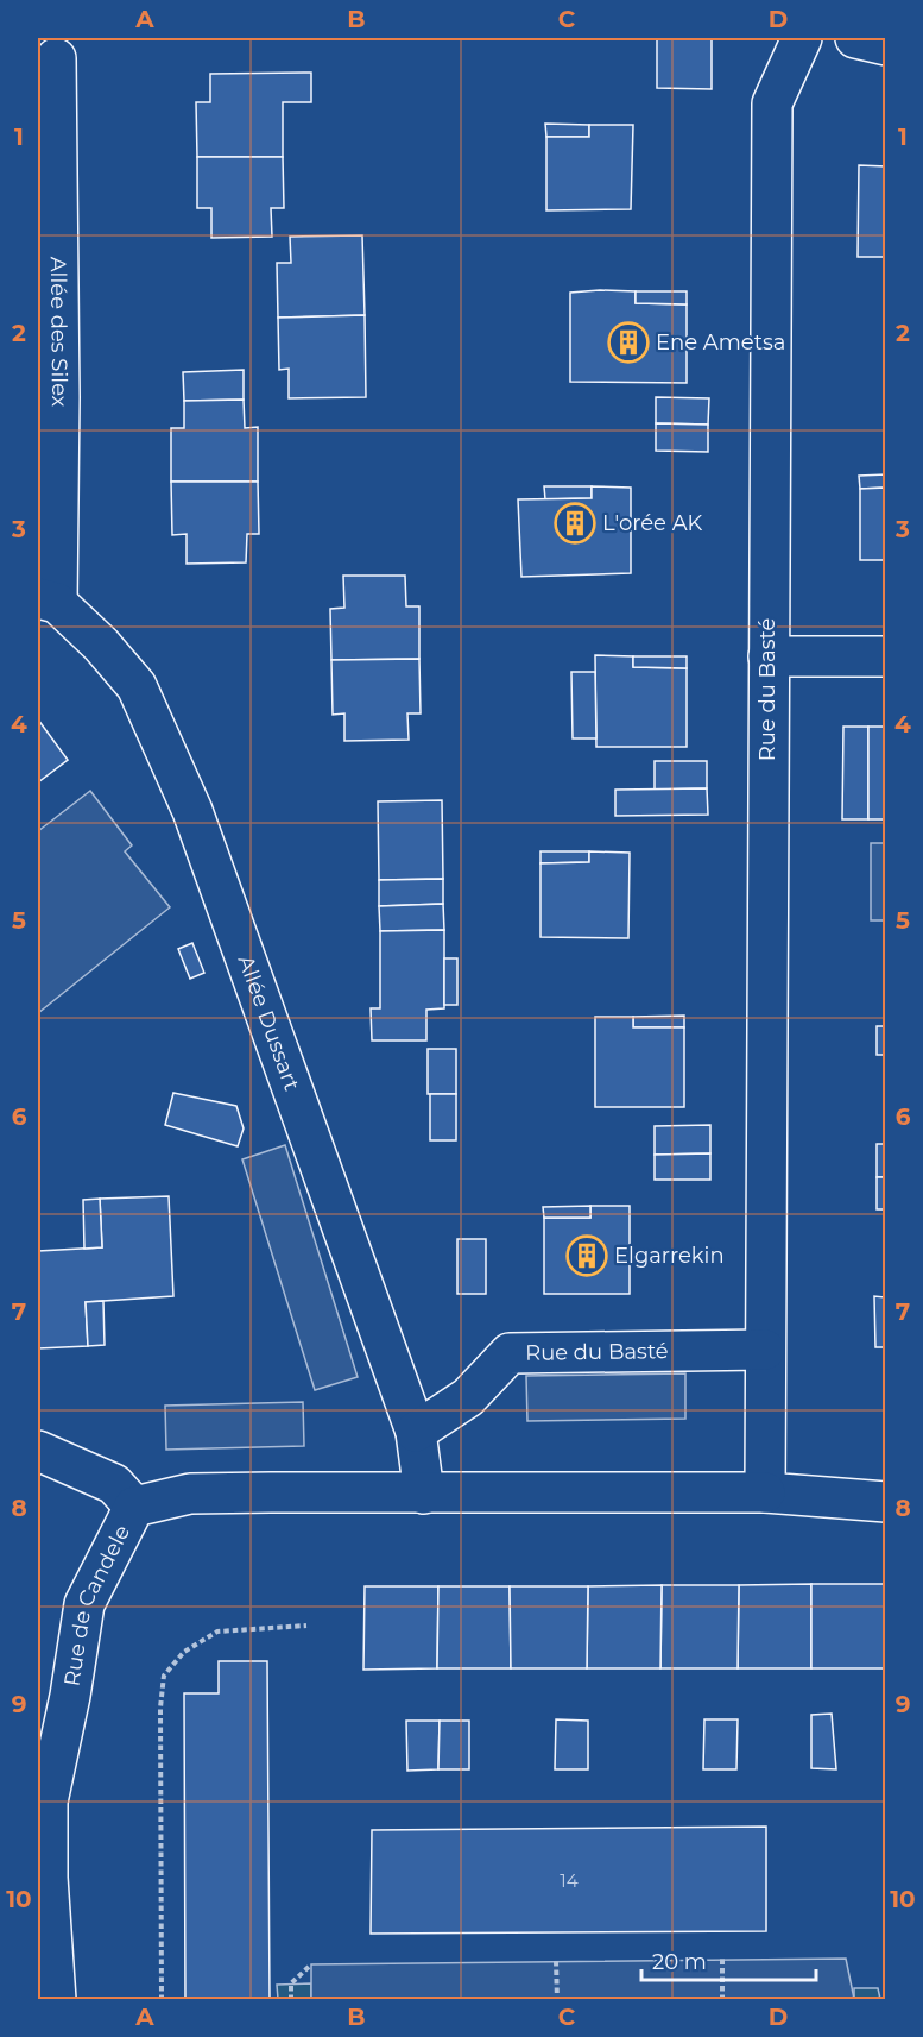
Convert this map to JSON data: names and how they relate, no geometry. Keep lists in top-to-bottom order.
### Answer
{
  "streets": {
    "street": [
      "Allée des Silex",
      "Rue du Basté",
      "Allée Dussart",
      "Rue de Candele"
    ]
  },
  "crossings": [
    ["Allée des Silex", "Allée Dussart"],
    ["Rue du Basté", "Allée Dussart"],
    ["Allée Dussart", "Rue de Candele"]
  ],
  "places": {
    "building": ["Ene Ametsa", "L'orée AK", "Elgarrekin"]
  },
  "house_numbers": ["14"],
  "scale_bar": "20 m",
  "grid": {
    "columns": [
      "A",
      "B",
      "C",
      "D"
    ],
    "rows": [
      "1",
      "2",
      "3",
      "4",
      "5",
      "6",
      "7",
      "8",
      "9",
      "10"
    ]
  }
}
